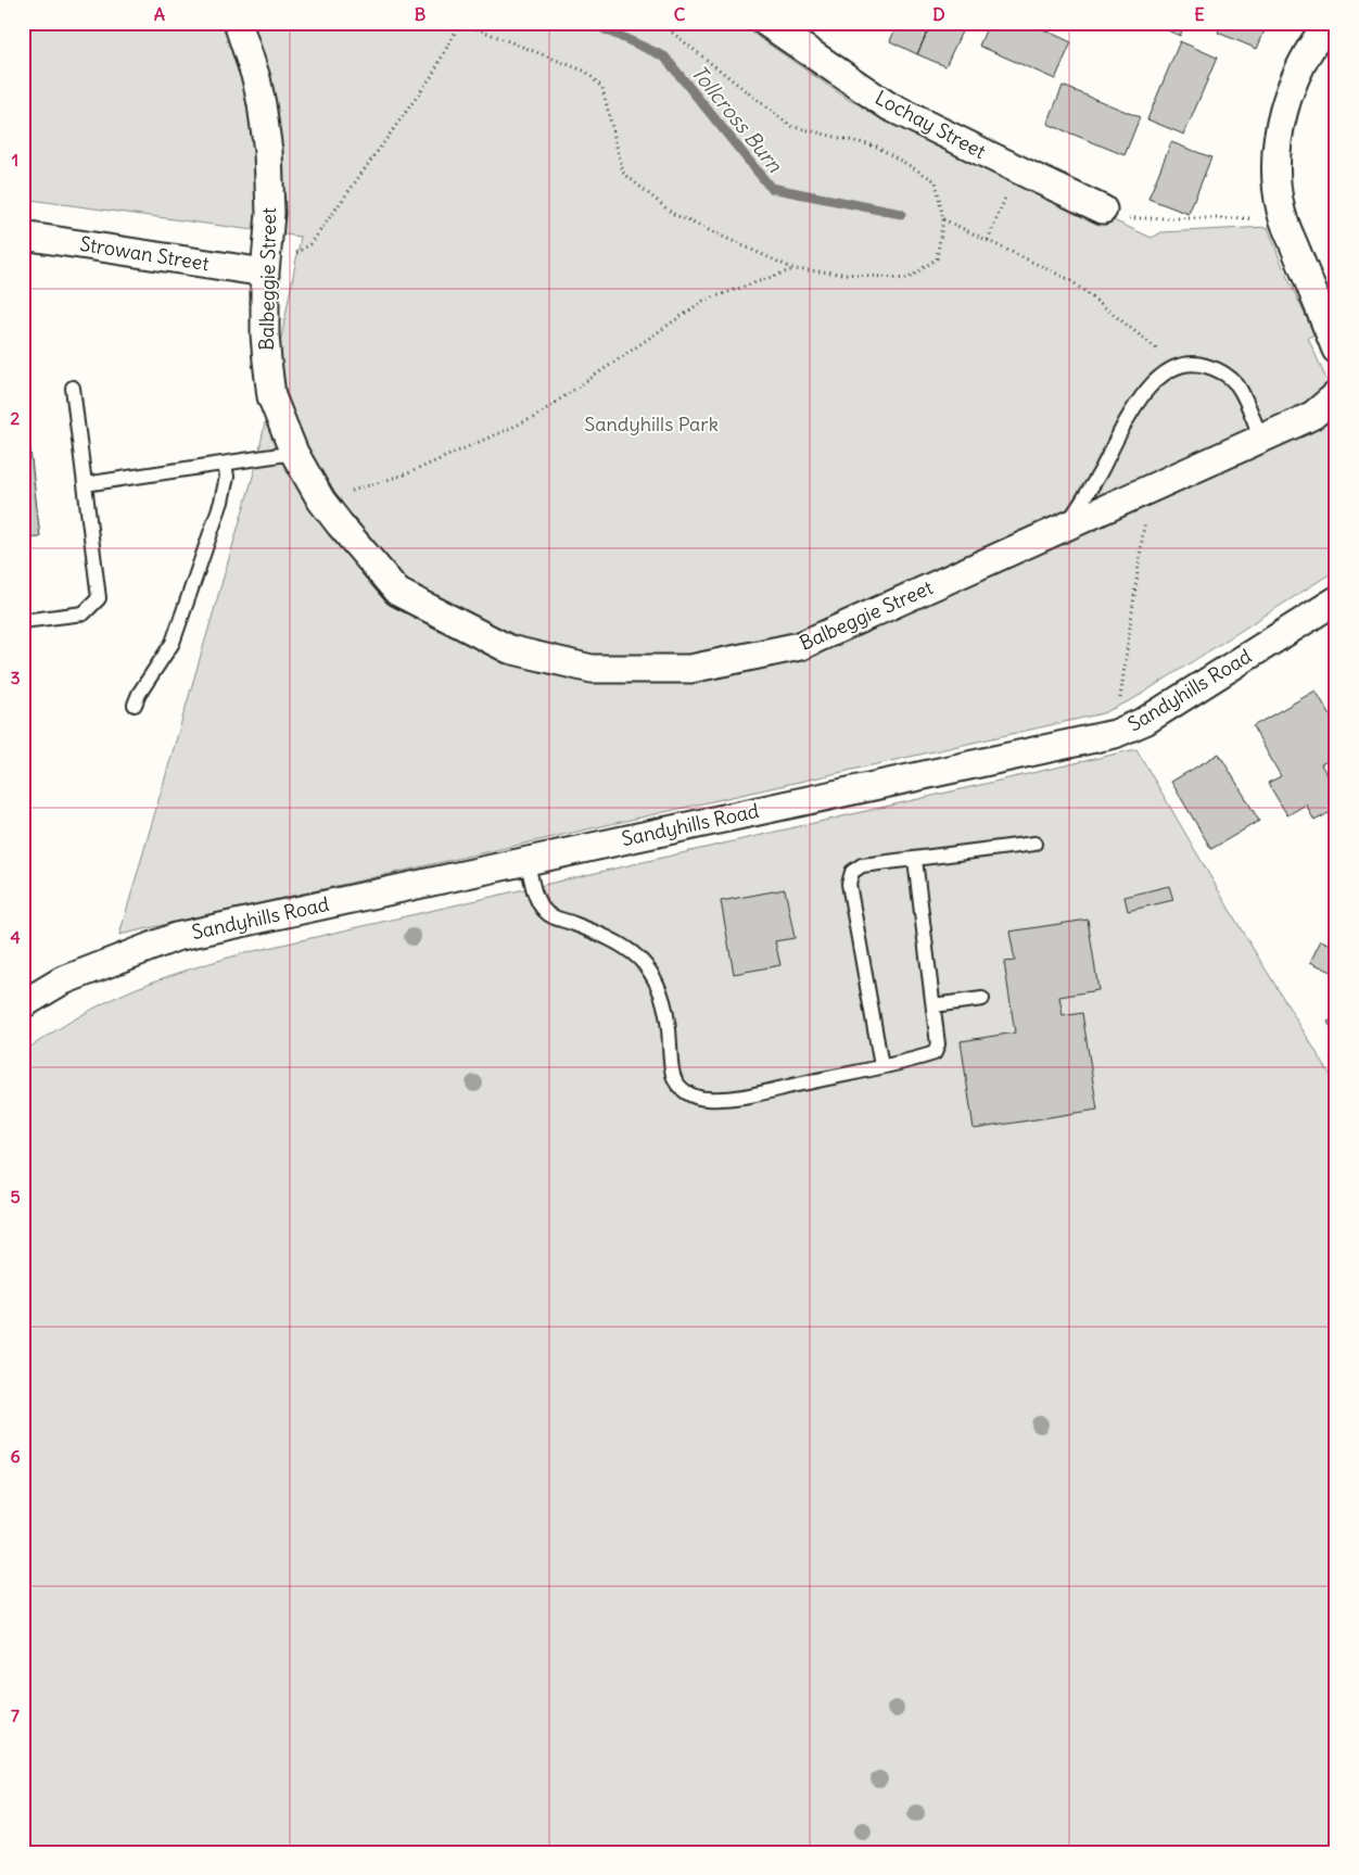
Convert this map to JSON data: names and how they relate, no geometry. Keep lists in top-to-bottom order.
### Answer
{
  "streets": {
    "street": [
      "Lochay Street",
      "Strowan Street",
      "Balbeggie Street",
      "Sandyhills Road"
    ]
  },
  "crossings": [
    ["Strowan Street", "Balbeggie Street"]
  ],
  "water": ["Tollcross Burn"],
  "parks": ["Sandyhills Park"],
  "grid": {
    "columns": [
      "A",
      "B",
      "C",
      "D",
      "E"
    ],
    "rows": [
      "1",
      "2",
      "3",
      "4",
      "5",
      "6",
      "7"
    ]
  }
}
